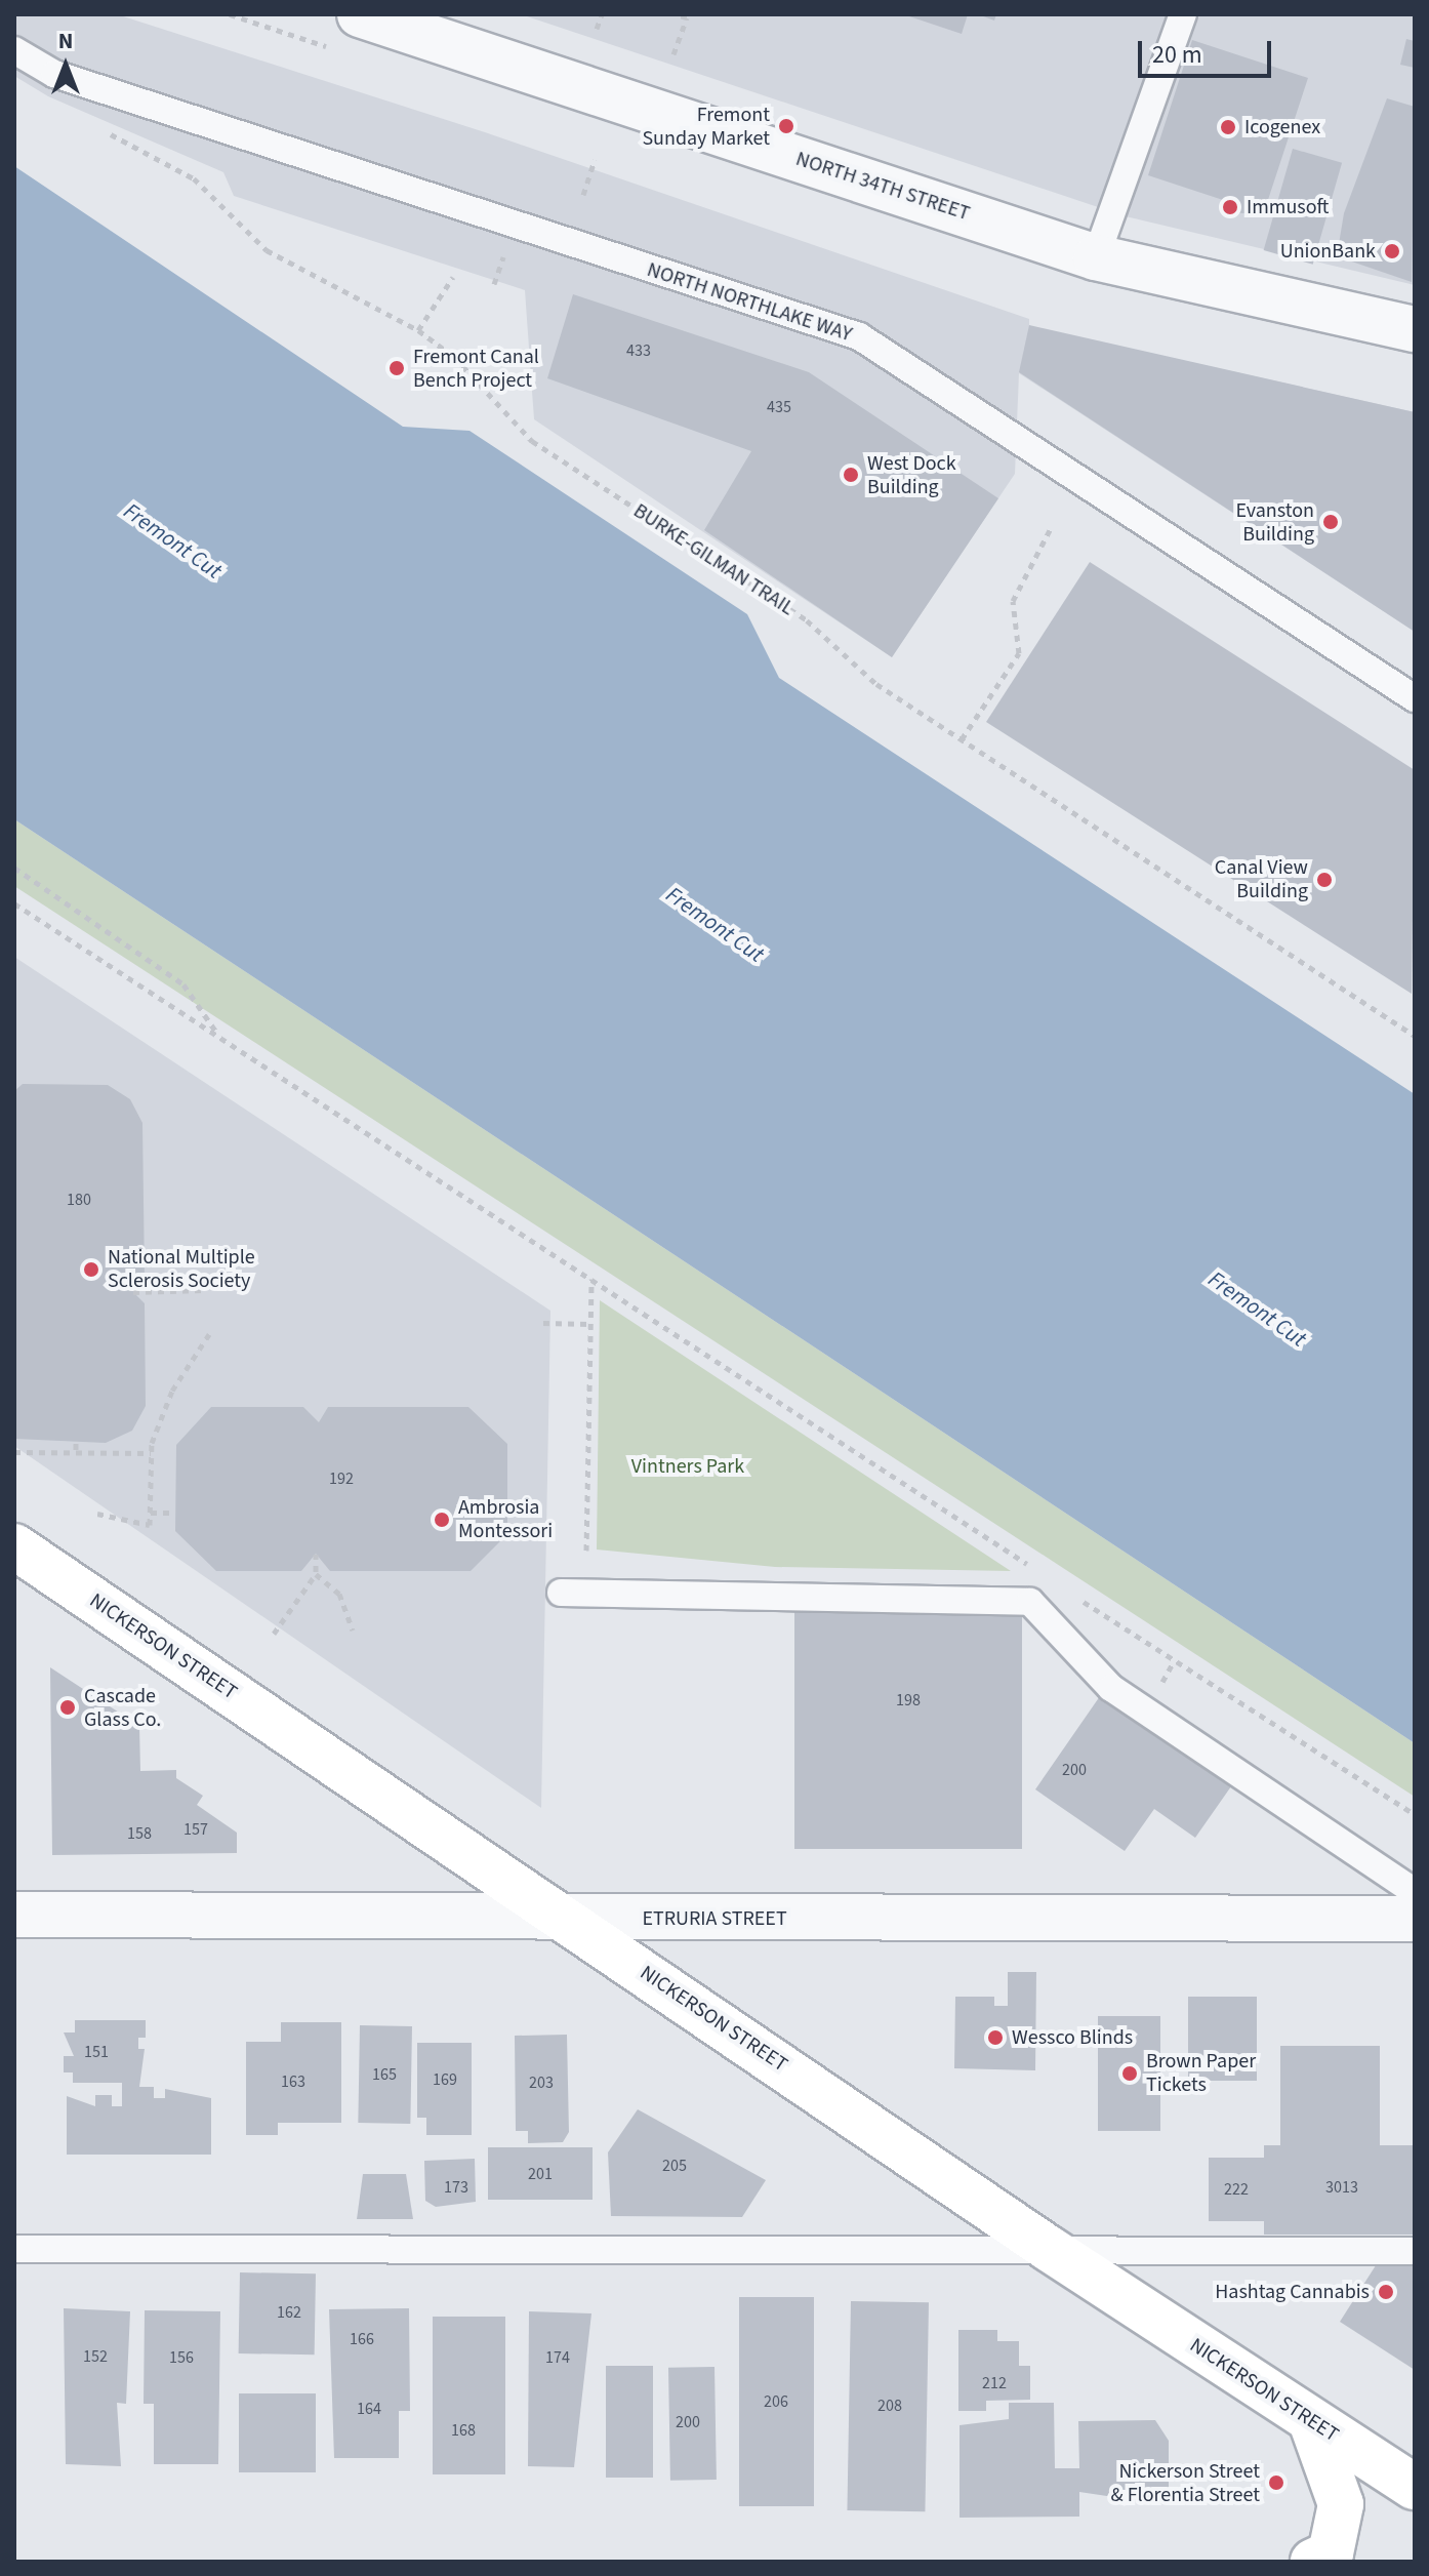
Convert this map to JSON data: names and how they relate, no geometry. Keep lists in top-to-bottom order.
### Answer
{
  "streets": {
    "main road": ["NICKERSON STREET"],
    "street": ["NORTH 34TH STREET", "ETRURIA STREET"],
    "lane": ["NORTH NORTHLAKE WAY"],
    "path": ["BURKE-GILMAN TRAIL"]
  },
  "crossings": [
    ["NICKERSON STREET", "ETRURIA STREET"]
  ],
  "water": ["Fremont Cut"],
  "parks": ["Vintners Park"],
  "places": [
    "Fremont Sunday Market",
    "Icogenex",
    "Immusoft",
    "UnionBank",
    "Fremont Canal Bench Project",
    "West Dock Building",
    "Evanston Building",
    "Canal View Building",
    "National Multiple Sclerosis Society",
    "Ambrosia Montessori",
    "Cascade Glass Co.",
    "Wessco Blinds",
    "Brown Paper Tickets",
    "Hashtag Cannabis",
    "Nickerson Street & Florentia Street"
  ],
  "house_numbers": [
    "433",
    "435",
    "180",
    "192",
    "198",
    "200",
    "157",
    "158",
    "151",
    "165",
    "169",
    "163",
    "203",
    "205",
    "201",
    "173",
    "3013",
    "222",
    "162",
    "166",
    "152",
    "156",
    "174",
    "212",
    "206",
    "208",
    "164",
    "200",
    "168"
  ],
  "scale_bar": "20 m",
  "north": "top"
}
